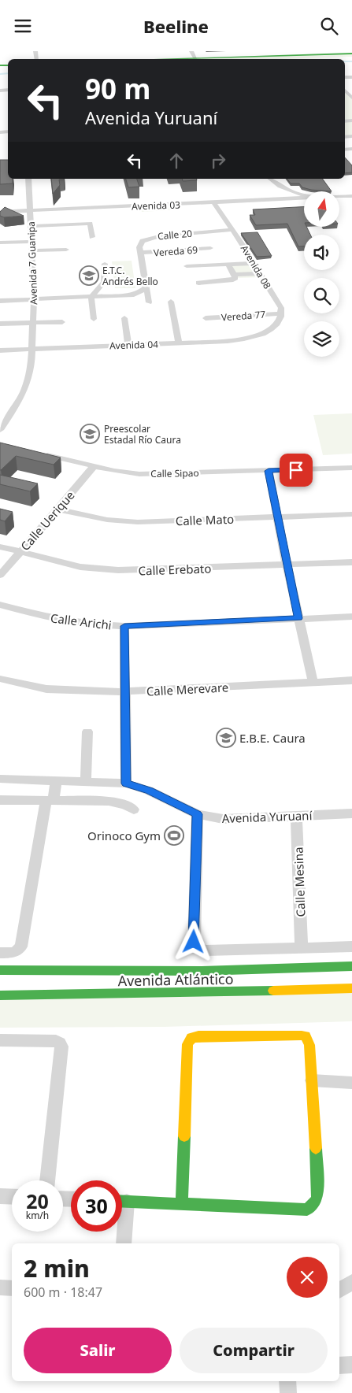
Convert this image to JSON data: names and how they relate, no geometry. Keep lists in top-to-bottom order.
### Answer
{
  "streets": {
    "street": [
      "Avenida 03",
      "Calle 20",
      "Vereda 69",
      "Avenida 7 Guanipa",
      "Avenida 08",
      "Vereda 77",
      "Avenida 04",
      "Calle Sipao",
      "Calle Mato",
      "Calle Uerique",
      "Calle Erebato",
      "Calle Arichi",
      "Calle Merevare",
      "Avenida Yuruaní",
      "Calle Mesina",
      "Avenida Atlántico"
    ]
  },
  "crossings": [
    ["Avenida 03", "Avenida 7 Guanipa"],
    ["Avenida 03", "Avenida 08"],
    ["Calle 20", "Vereda 69"],
    ["Calle 20", "Avenida 08"],
    ["Avenida 7 Guanipa", "Avenida 04"],
    ["Avenida 08", "Vereda 77"],
    ["Avenida 08", "Avenida 04"],
    ["Vereda 77", "Avenida 04"],
    ["Calle Sipao", "Calle Uerique"],
    ["Calle Mato", "Calle Uerique"],
    ["Calle Uerique", "Calle Erebato"],
    ["Avenida Yuruaní", "Calle Mesina"]
  ],
  "places": {
    "school or university": ["E.T.C. Andrés Bello", "Preescolar Estadal Río Caura", "E.B.E. Caura"],
    "sports": ["Orinoco Gym"]
  },
  "north": "top",
  "page": {
    "header": "Beeline",
    "turn": ["90 m", "Avenida Yuruaní"],
    "speed": "20 km/h",
    "limit": "30",
    "heading": ["2 min", "600 m · 18:47"],
    "buttons": ["Salir", "Compartir"]
  }
}
